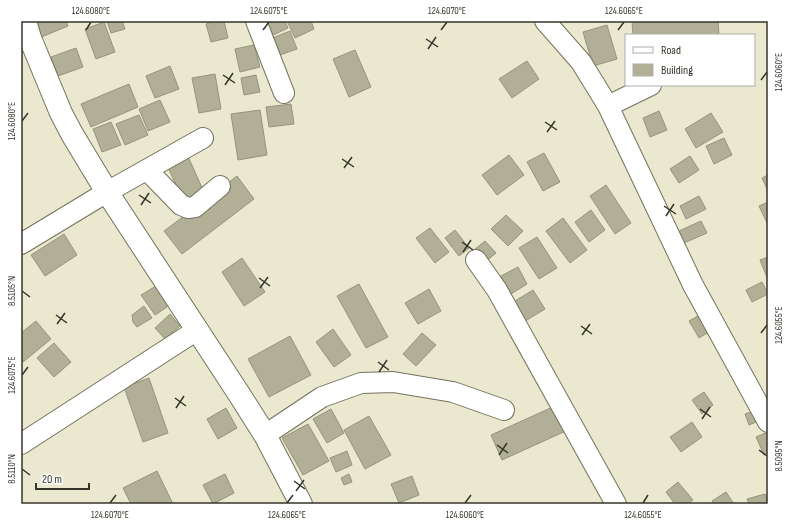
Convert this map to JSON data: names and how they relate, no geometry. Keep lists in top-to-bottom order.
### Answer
{
  "legend": ["Road", "Building"],
  "scale_bar": "20 m",
  "coordinates": [
    "124.6080°E",
    "124.6075°E",
    "124.6070°E",
    "124.6065°E",
    "124.6060°E",
    "8.5105°N",
    "124.6055°E",
    "8.5095°N",
    "8.5110°N"
  ]
}
